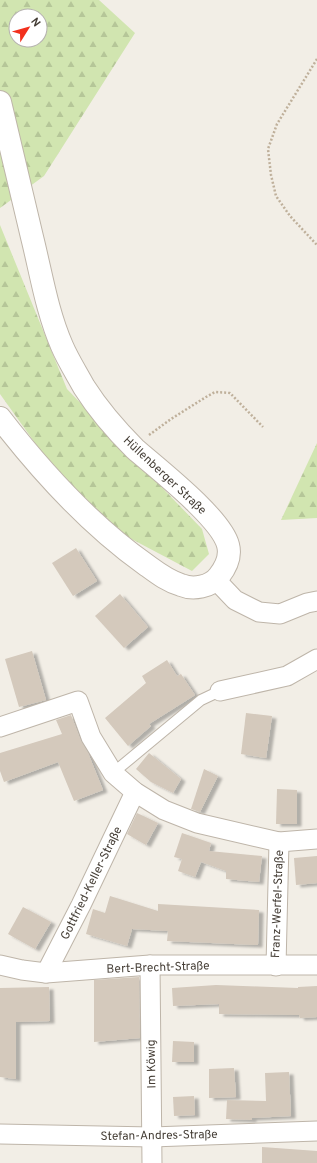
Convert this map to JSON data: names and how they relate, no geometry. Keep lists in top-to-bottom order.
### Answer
{
  "streets": {
    "street": [
      "Hüllenberger Straße",
      "Gottfried-Keller-Straße",
      "Franz-Werfel-Straße",
      "Bert-Brecht-Straße",
      "Im Köwig",
      "Stefan-Andres-Straße"
    ]
  },
  "crossings": [
    ["Gottfried-Keller-Straße", "Bert-Brecht-Straße"],
    ["Franz-Werfel-Straße", "Bert-Brecht-Straße"],
    ["Bert-Brecht-Straße", "Im Köwig"],
    ["Im Köwig", "Stefan-Andres-Straße"]
  ],
  "north": "top right"
}
